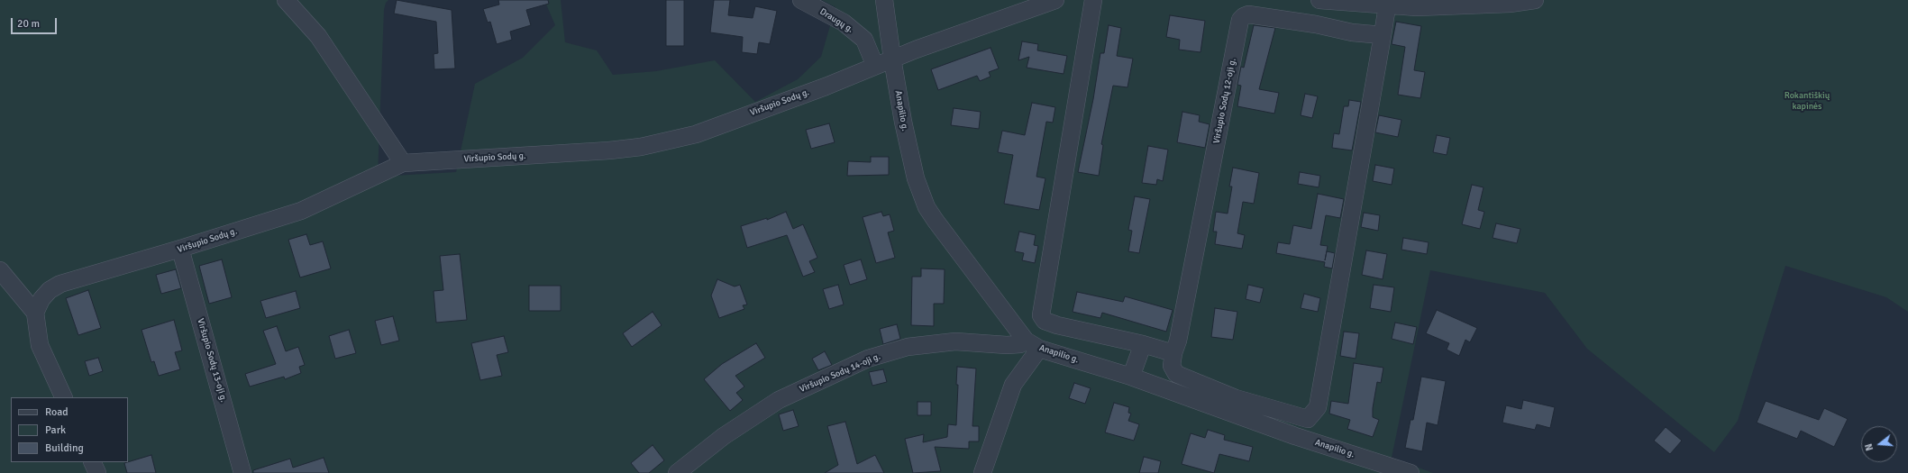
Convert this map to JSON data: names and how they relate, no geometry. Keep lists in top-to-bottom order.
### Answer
{
  "streets": {
    "street": [
      "Draugų g.",
      "Viršupio Sodų 12-oji g.",
      "Viršupio Sodų g.",
      "Anapilio g.",
      "Viršupio Sodų 13-oji g.",
      "Viršupio Sodų 14-oji g."
    ]
  },
  "crossings": [
    ["Draugų g.", "Viršupio Sodų g."],
    ["Viršupio Sodų g.", "Anapilio g."],
    ["Viršupio Sodų g.", "Viršupio Sodų 13-oji g."],
    ["Anapilio g.", "Viršupio Sodų 14-oji g."]
  ],
  "parks": ["Rokantiškių kapinės"],
  "legend": ["Road", "Park", "Building"],
  "scale_bar": "20 m",
  "north": "left"
}
